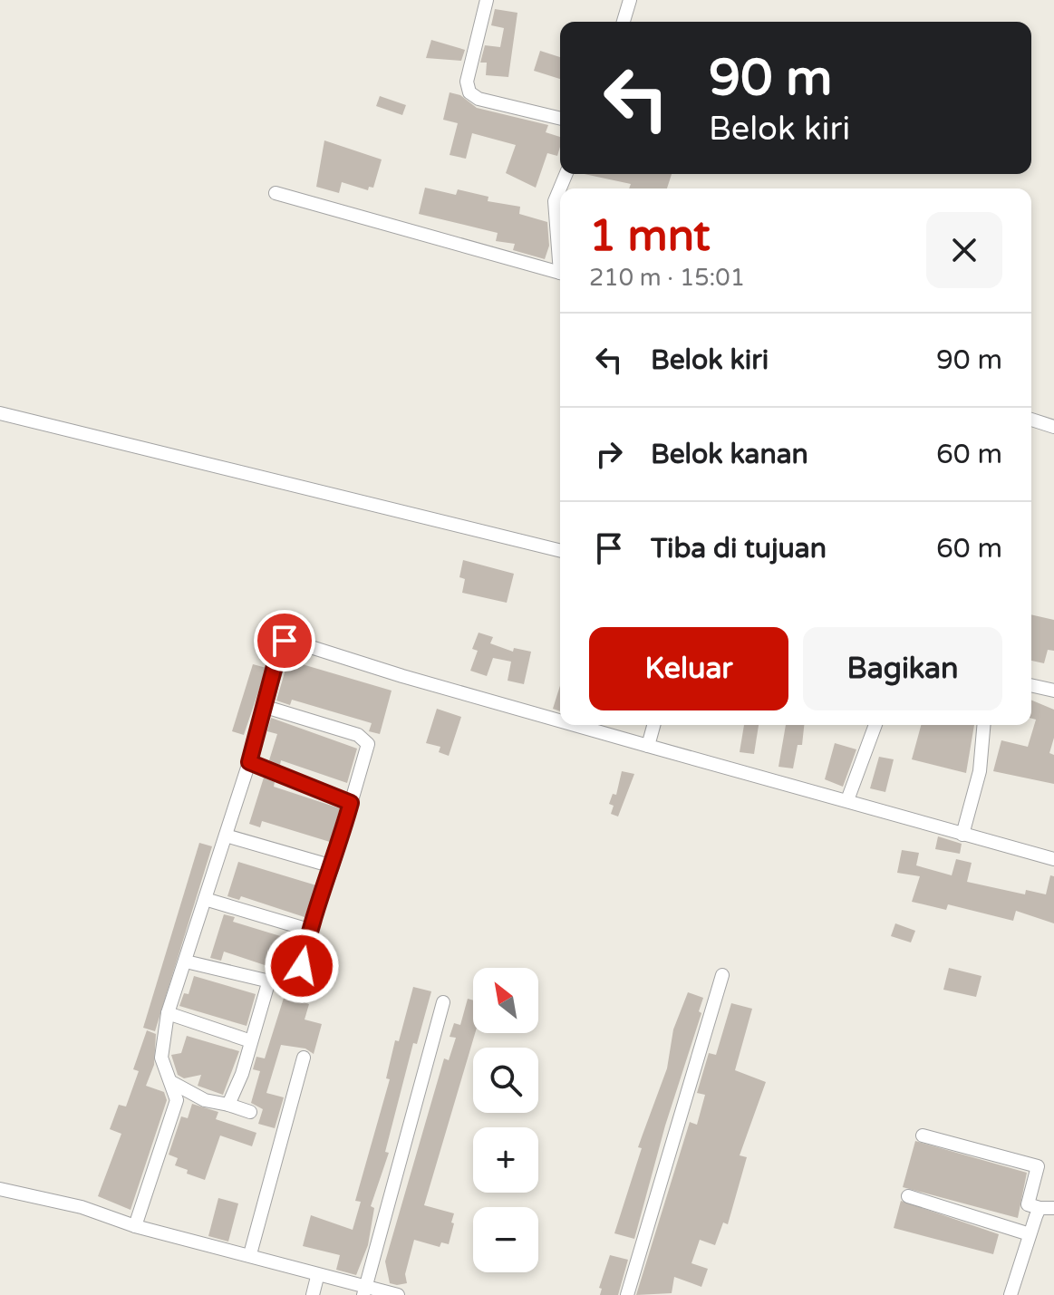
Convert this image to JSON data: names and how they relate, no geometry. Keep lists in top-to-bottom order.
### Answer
{
  "north": "top left",
  "page": {
    "turn": ["90 m", "Belok kiri"],
    "heading": ["1 mnt", "210 m · 15:01"],
    "list": [
      {
        "name": "Belok kiri",
        "value": "90 m"
      },
      {
        "name": "Belok kanan",
        "value": "60 m"
      },
      {
        "name": "Tiba di tujuan",
        "value": "60 m"
      }
    ],
    "buttons": ["Keluar", "Bagikan"],
    "map_buttons": ["+", "−"]
  }
}
